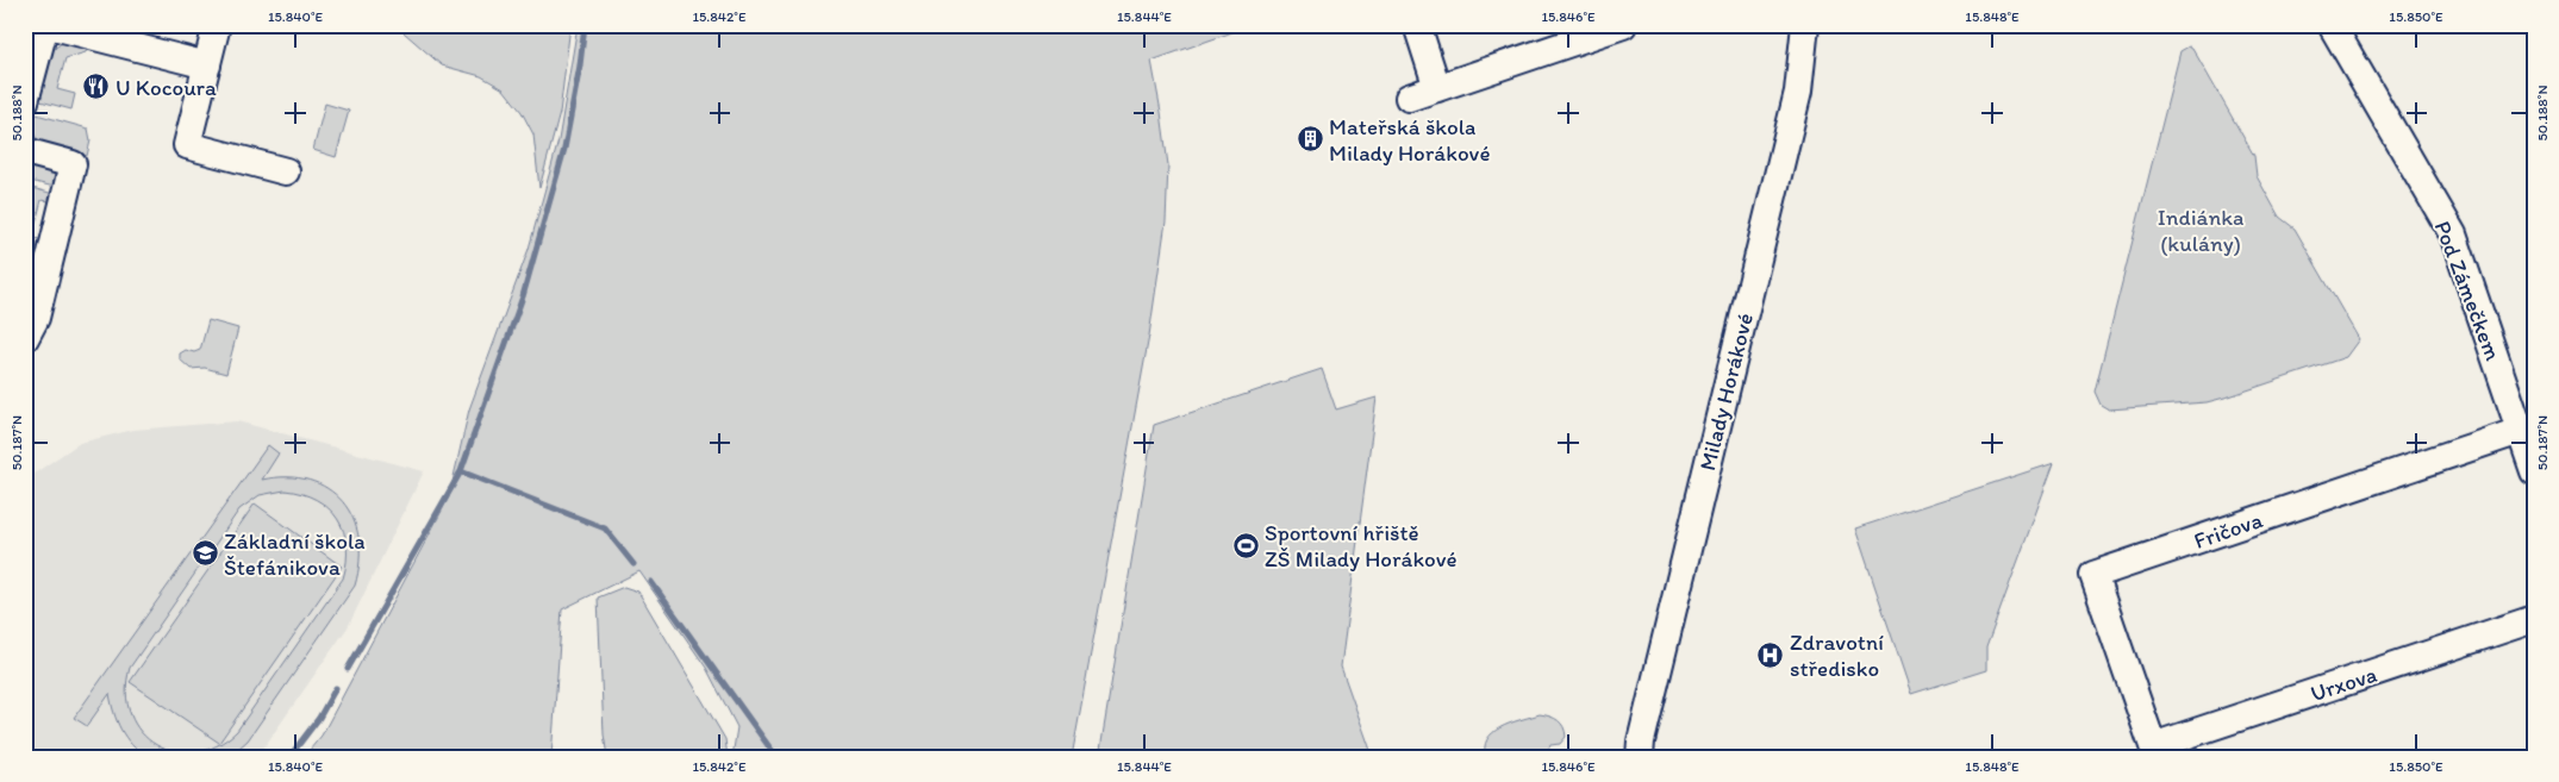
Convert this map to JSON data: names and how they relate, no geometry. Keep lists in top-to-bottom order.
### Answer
{
  "streets": {
    "street": [
      "Pod Zámečkem",
      "Milady Horákové",
      "Fričova",
      "Urxova"
    ]
  },
  "crossings": [
    ["Pod Zámečkem", "Fričova"],
    ["Fričova", "Urxova"]
  ],
  "parks": ["Indiánka (kulány)"],
  "places": {
    "restaurant": ["U Kocoura"],
    "building": ["Mateřská škola Milady Horákové"],
    "sports": ["Sportovní hřiště ZŠ Milady Horákové"],
    "school or university": ["Základní škola Štefánikova"],
    "hospital": ["Zdravotní středisko"]
  },
  "coordinates": [
    "15.840°E",
    "15.842°E",
    "15.844°E",
    "15.846°E",
    "15.848°E",
    "15.850°E",
    "50.188°N",
    "50.187°N"
  ]
}
